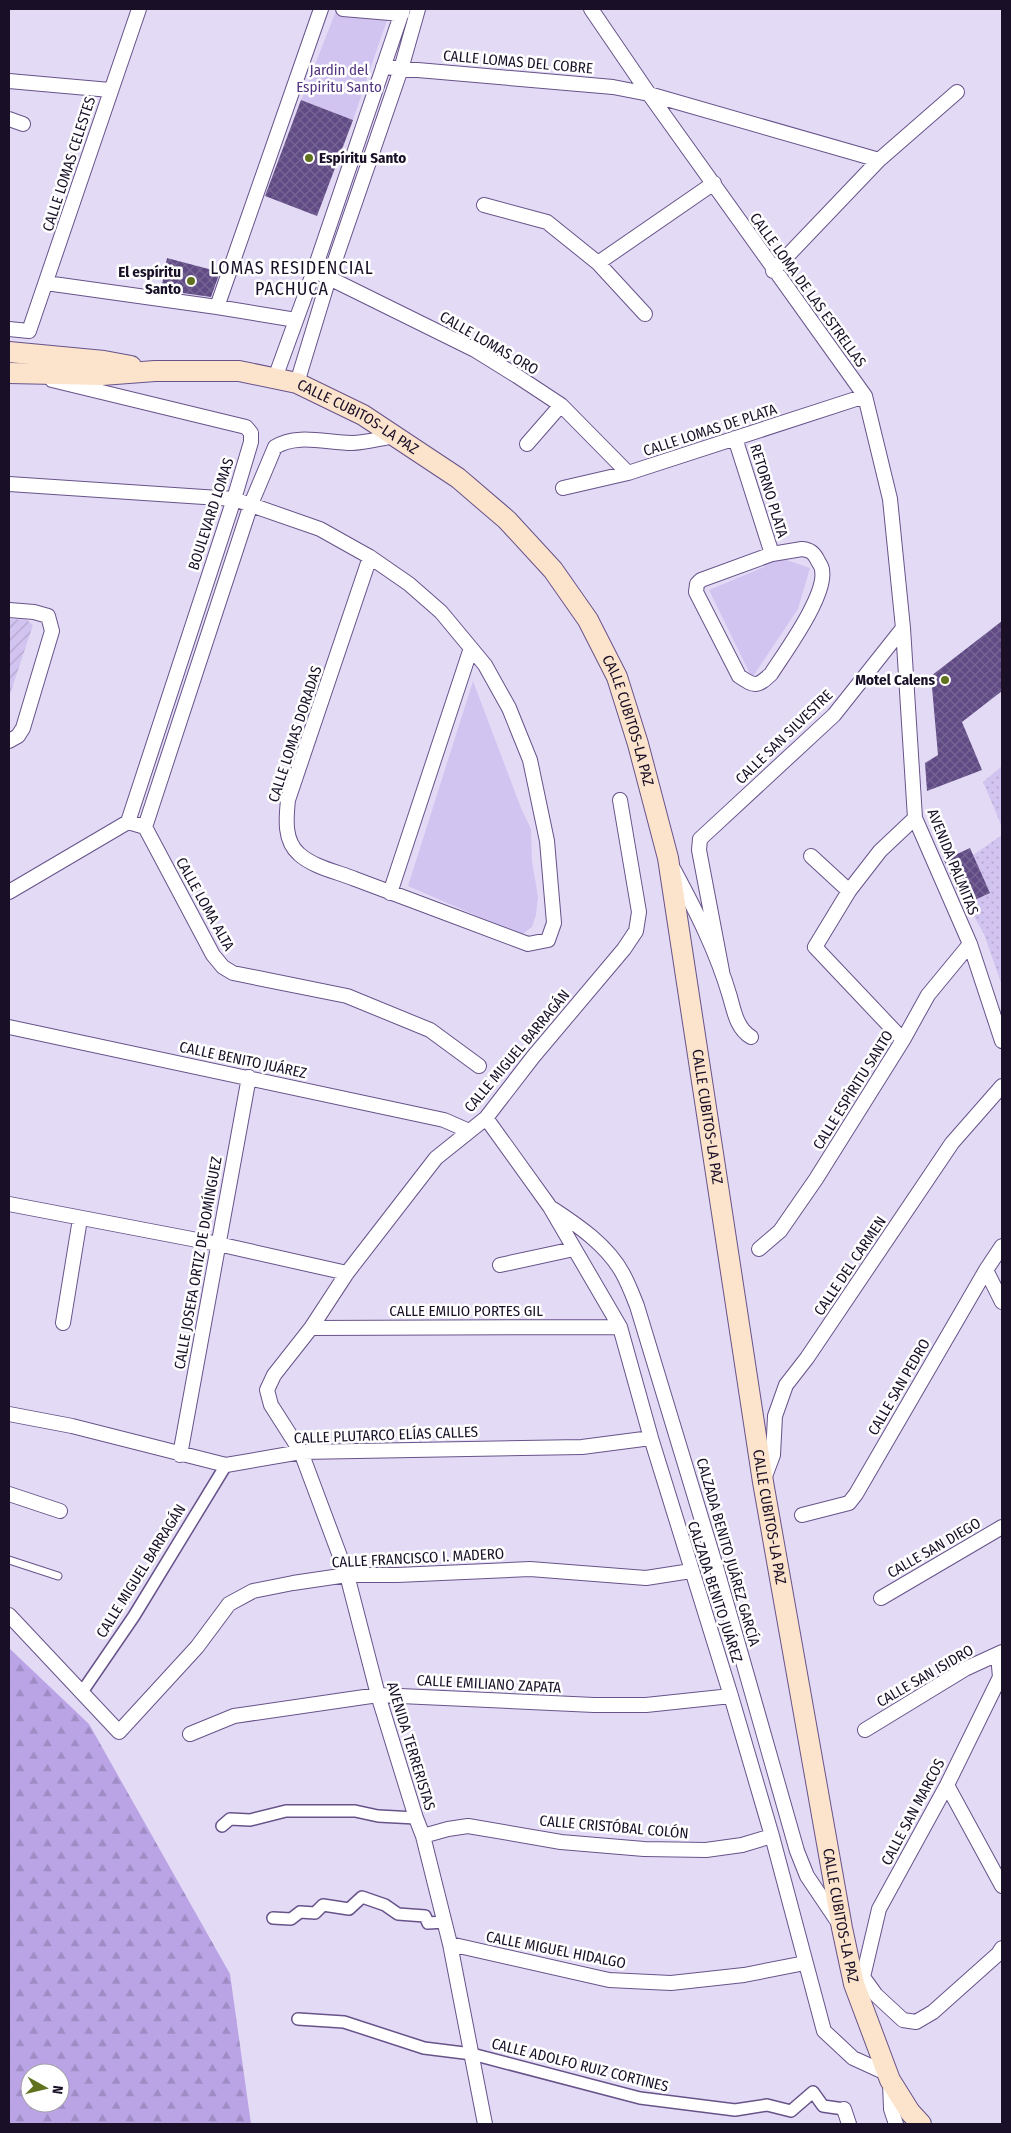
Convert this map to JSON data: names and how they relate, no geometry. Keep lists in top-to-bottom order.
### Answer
{
  "streets": {
    "main road": ["CALLE CUBITOS-LA PAZ"],
    "street": [
      "CALLE LOMAS DEL COBRE",
      "CALLE LOMAS CELESTES",
      "CALLE LOMA DE LAS ESTRELLAS",
      "CALLE LOMAS ORO",
      "CALLE LOMAS DE PLATA",
      "RETORNO PLATA",
      "BOULEVARD LOMAS",
      "CALLE LOMAS DORADAS",
      "CALLE SAN SILVESTRE",
      "AVENIDA PALMITAS",
      "CALLE LOMA ALTA",
      "CALLE MIGUEL BARRAGÁN",
      "CALLE BENITO JUÁREZ",
      "CALLE ESPÍRITU SANTO",
      "CALLE JOSEFA ORTIZ DE DOMÍNGUEZ",
      "CALLE DEL CARMEN",
      "CALLE EMILIO PORTES GIL",
      "CALLE SAN PEDRO",
      "CALLE PLUTARCO ELÍAS CALLES",
      "CALLE SAN DIEGO",
      "CALZADA BENITO JUÁREZ GARCÍA",
      "CALLE FRANCISCO I. MADERO",
      "CALZADA BENITO JUÁREZ",
      "CALLE SAN ISIDRO",
      "CALLE EMILIANO ZAPATA",
      "AVENIDA TERRERISTAS",
      "CALLE SAN MARCOS",
      "CALLE CRISTÓBAL COLÓN",
      "CALLE MIGUEL HIDALGO",
      "CALLE ADOLFO RUIZ CORTINES"
    ]
  },
  "crossings": [
    ["CALLE LOMAS DEL COBRE", "CALLE LOMA DE LAS ESTRELLAS"],
    ["CALLE LOMA DE LAS ESTRELLAS", "CALLE LOMAS DE PLATA"],
    ["CALLE LOMA DE LAS ESTRELLAS", "CALLE SAN SILVESTRE"],
    ["CALLE LOMA DE LAS ESTRELLAS", "AVENIDA PALMITAS"],
    ["CALLE LOMAS ORO", "CALLE LOMAS DE PLATA"],
    ["CALLE CUBITOS-LA PAZ", "BOULEVARD LOMAS"],
    ["CALLE CUBITOS-LA PAZ", "CALLE DEL CARMEN"],
    ["CALLE CUBITOS-LA PAZ", "CALZADA BENITO JUÁREZ GARCÍA"],
    ["CALLE CUBITOS-LA PAZ", "CALZADA BENITO JUÁREZ"],
    ["CALLE CUBITOS-LA PAZ", "CALLE SAN MARCOS"],
    ["CALLE LOMAS DE PLATA", "RETORNO PLATA"],
    ["CALLE SAN SILVESTRE", "AVENIDA PALMITAS"],
    ["AVENIDA PALMITAS", "CALLE ESPÍRITU SANTO"],
    ["CALLE MIGUEL BARRAGÁN", "CALLE BENITO JUÁREZ"],
    ["CALLE MIGUEL BARRAGÁN", "CALLE EMILIO PORTES GIL"],
    ["CALLE MIGUEL BARRAGÁN", "CALLE PLUTARCO ELÍAS CALLES"],
    ["CALLE MIGUEL BARRAGÁN", "CALLE FRANCISCO I. MADERO"],
    ["CALLE MIGUEL BARRAGÁN", "CALZADA BENITO JUÁREZ"],
    ["CALLE MIGUEL BARRAGÁN", "AVENIDA TERRERISTAS"],
    ["CALLE BENITO JUÁREZ", "CALLE JOSEFA ORTIZ DE DOMÍNGUEZ"],
    ["CALLE JOSEFA ORTIZ DE DOMÍNGUEZ", "CALLE PLUTARCO ELÍAS CALLES"],
    ["CALLE EMILIO PORTES GIL", "CALZADA BENITO JUÁREZ"],
    ["CALLE PLUTARCO ELÍAS CALLES", "CALZADA BENITO JUÁREZ"],
    ["CALLE PLUTARCO ELÍAS CALLES", "AVENIDA TERRERISTAS"],
    ["CALZADA BENITO JUÁREZ GARCÍA", "CALZADA BENITO JUÁREZ"],
    ["CALLE FRANCISCO I. MADERO", "CALZADA BENITO JUÁREZ"],
    ["CALLE FRANCISCO I. MADERO", "AVENIDA TERRERISTAS"],
    ["CALZADA BENITO JUÁREZ", "CALLE EMILIANO ZAPATA"],
    ["CALZADA BENITO JUÁREZ", "CALLE CRISTÓBAL COLÓN"],
    ["CALZADA BENITO JUÁREZ", "CALLE MIGUEL HIDALGO"],
    ["CALLE SAN ISIDRO", "CALLE SAN MARCOS"],
    ["CALLE EMILIANO ZAPATA", "AVENIDA TERRERISTAS"],
    ["AVENIDA TERRERISTAS", "CALLE CRISTÓBAL COLÓN"],
    ["AVENIDA TERRERISTAS", "CALLE MIGUEL HIDALGO"],
    ["AVENIDA TERRERISTAS", "CALLE ADOLFO RUIZ CORTINES"]
  ],
  "districts": ["LOMAS RESIDENCIAL PACHUCA"],
  "parks": ["Jardin del Espiritu Santo"],
  "places": ["Espíritu Santo", "El espíritu Santo", "Motel Calens"],
  "north": "right"
}
